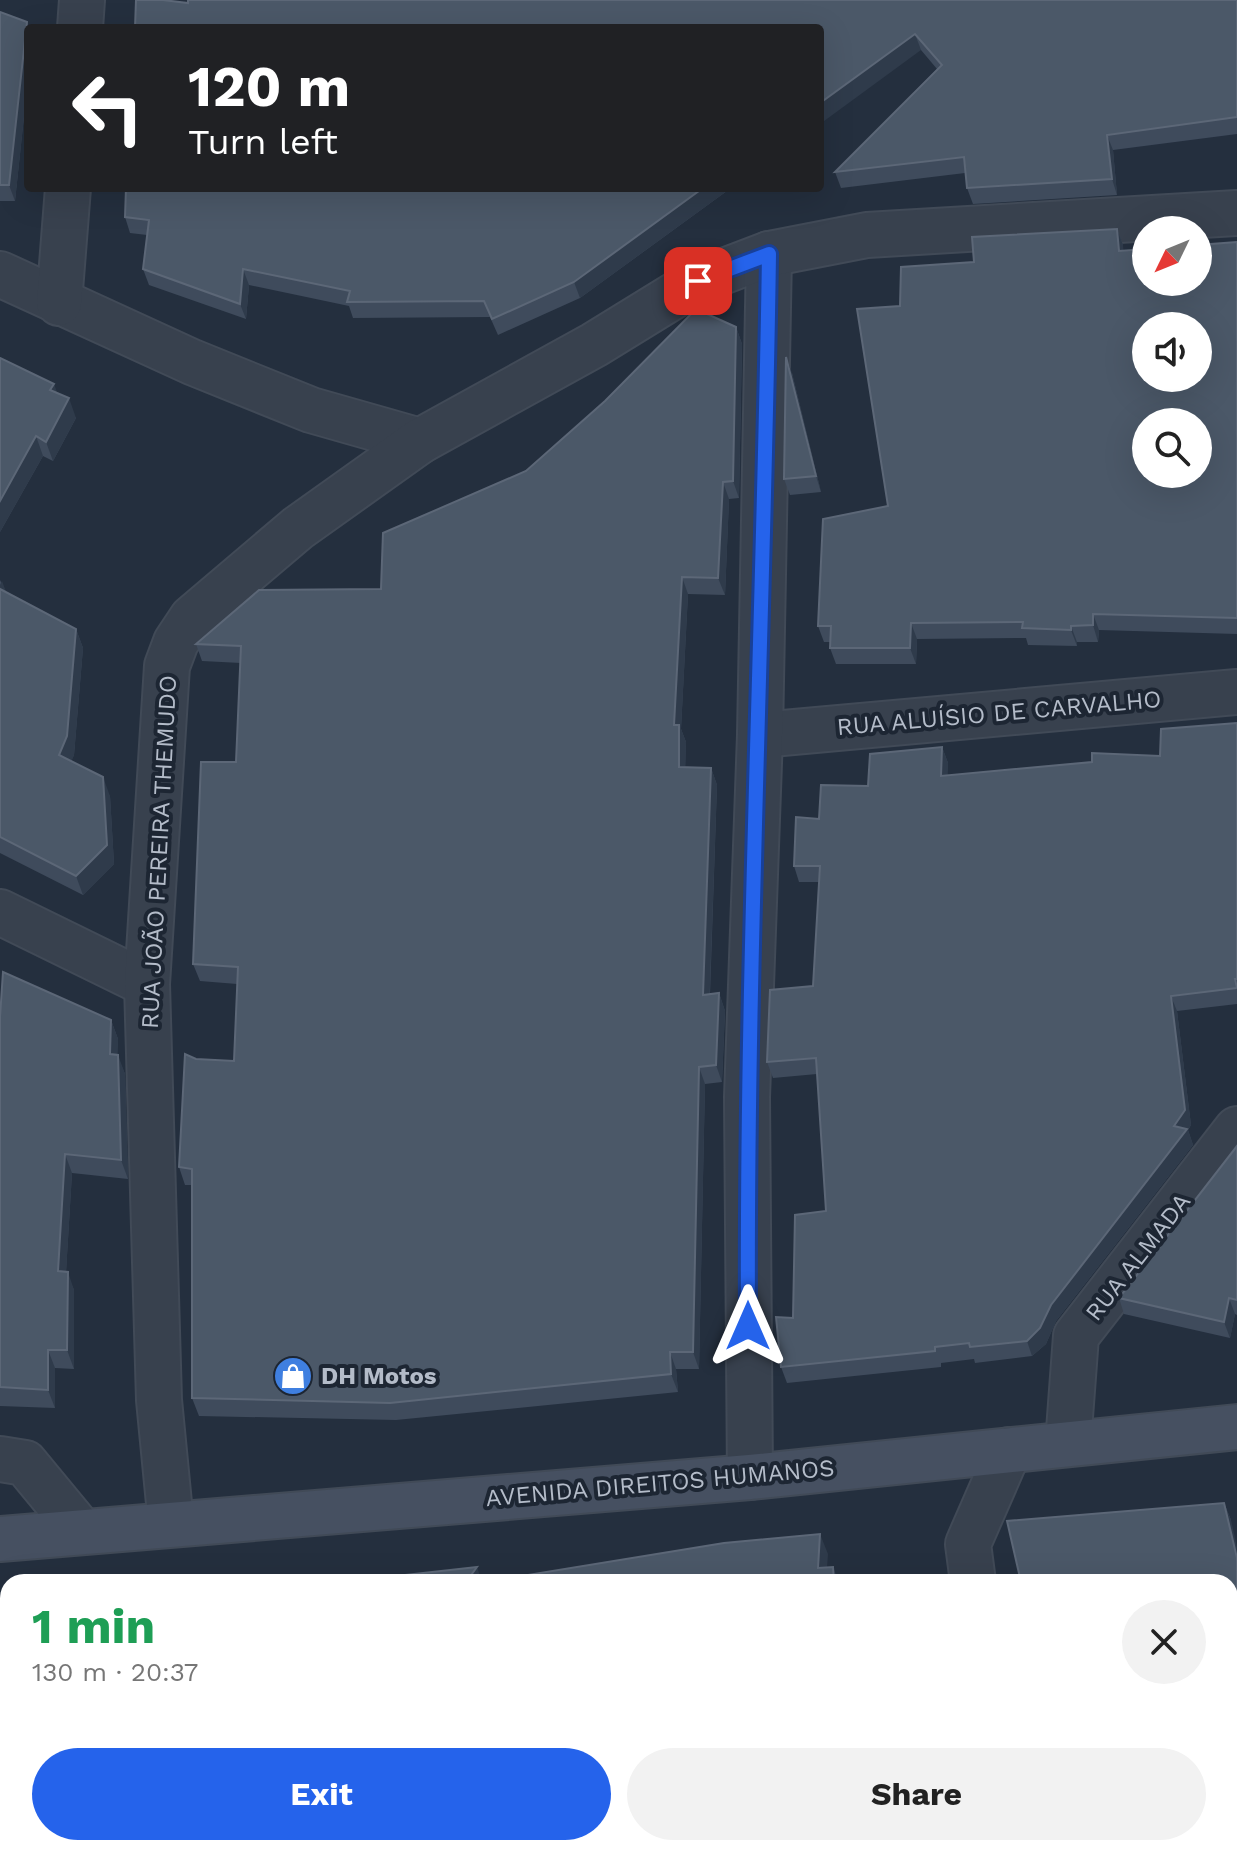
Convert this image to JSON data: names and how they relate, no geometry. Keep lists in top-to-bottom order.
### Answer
{
  "streets": {
    "main road": ["AVENIDA DIREITOS HUMANOS"],
    "street": ["RUA ALUÍSIO DE CARVALHO", "RUA JOÃO PEREIRA THEMUDO", "RUA ALMADA"]
  },
  "crossings": [
    ["RUA JOÃO PEREIRA THEMUDO", "AVENIDA DIREITOS HUMANOS"],
    ["RUA ALMADA", "AVENIDA DIREITOS HUMANOS"]
  ],
  "places": {
    "shop": ["DH Motos"]
  },
  "north": "bottom left",
  "page": {
    "turn": ["120 m", "Turn left"],
    "heading": ["1 min", "130 m · 20:37"],
    "buttons": ["Exit", "Share"]
  }
}
